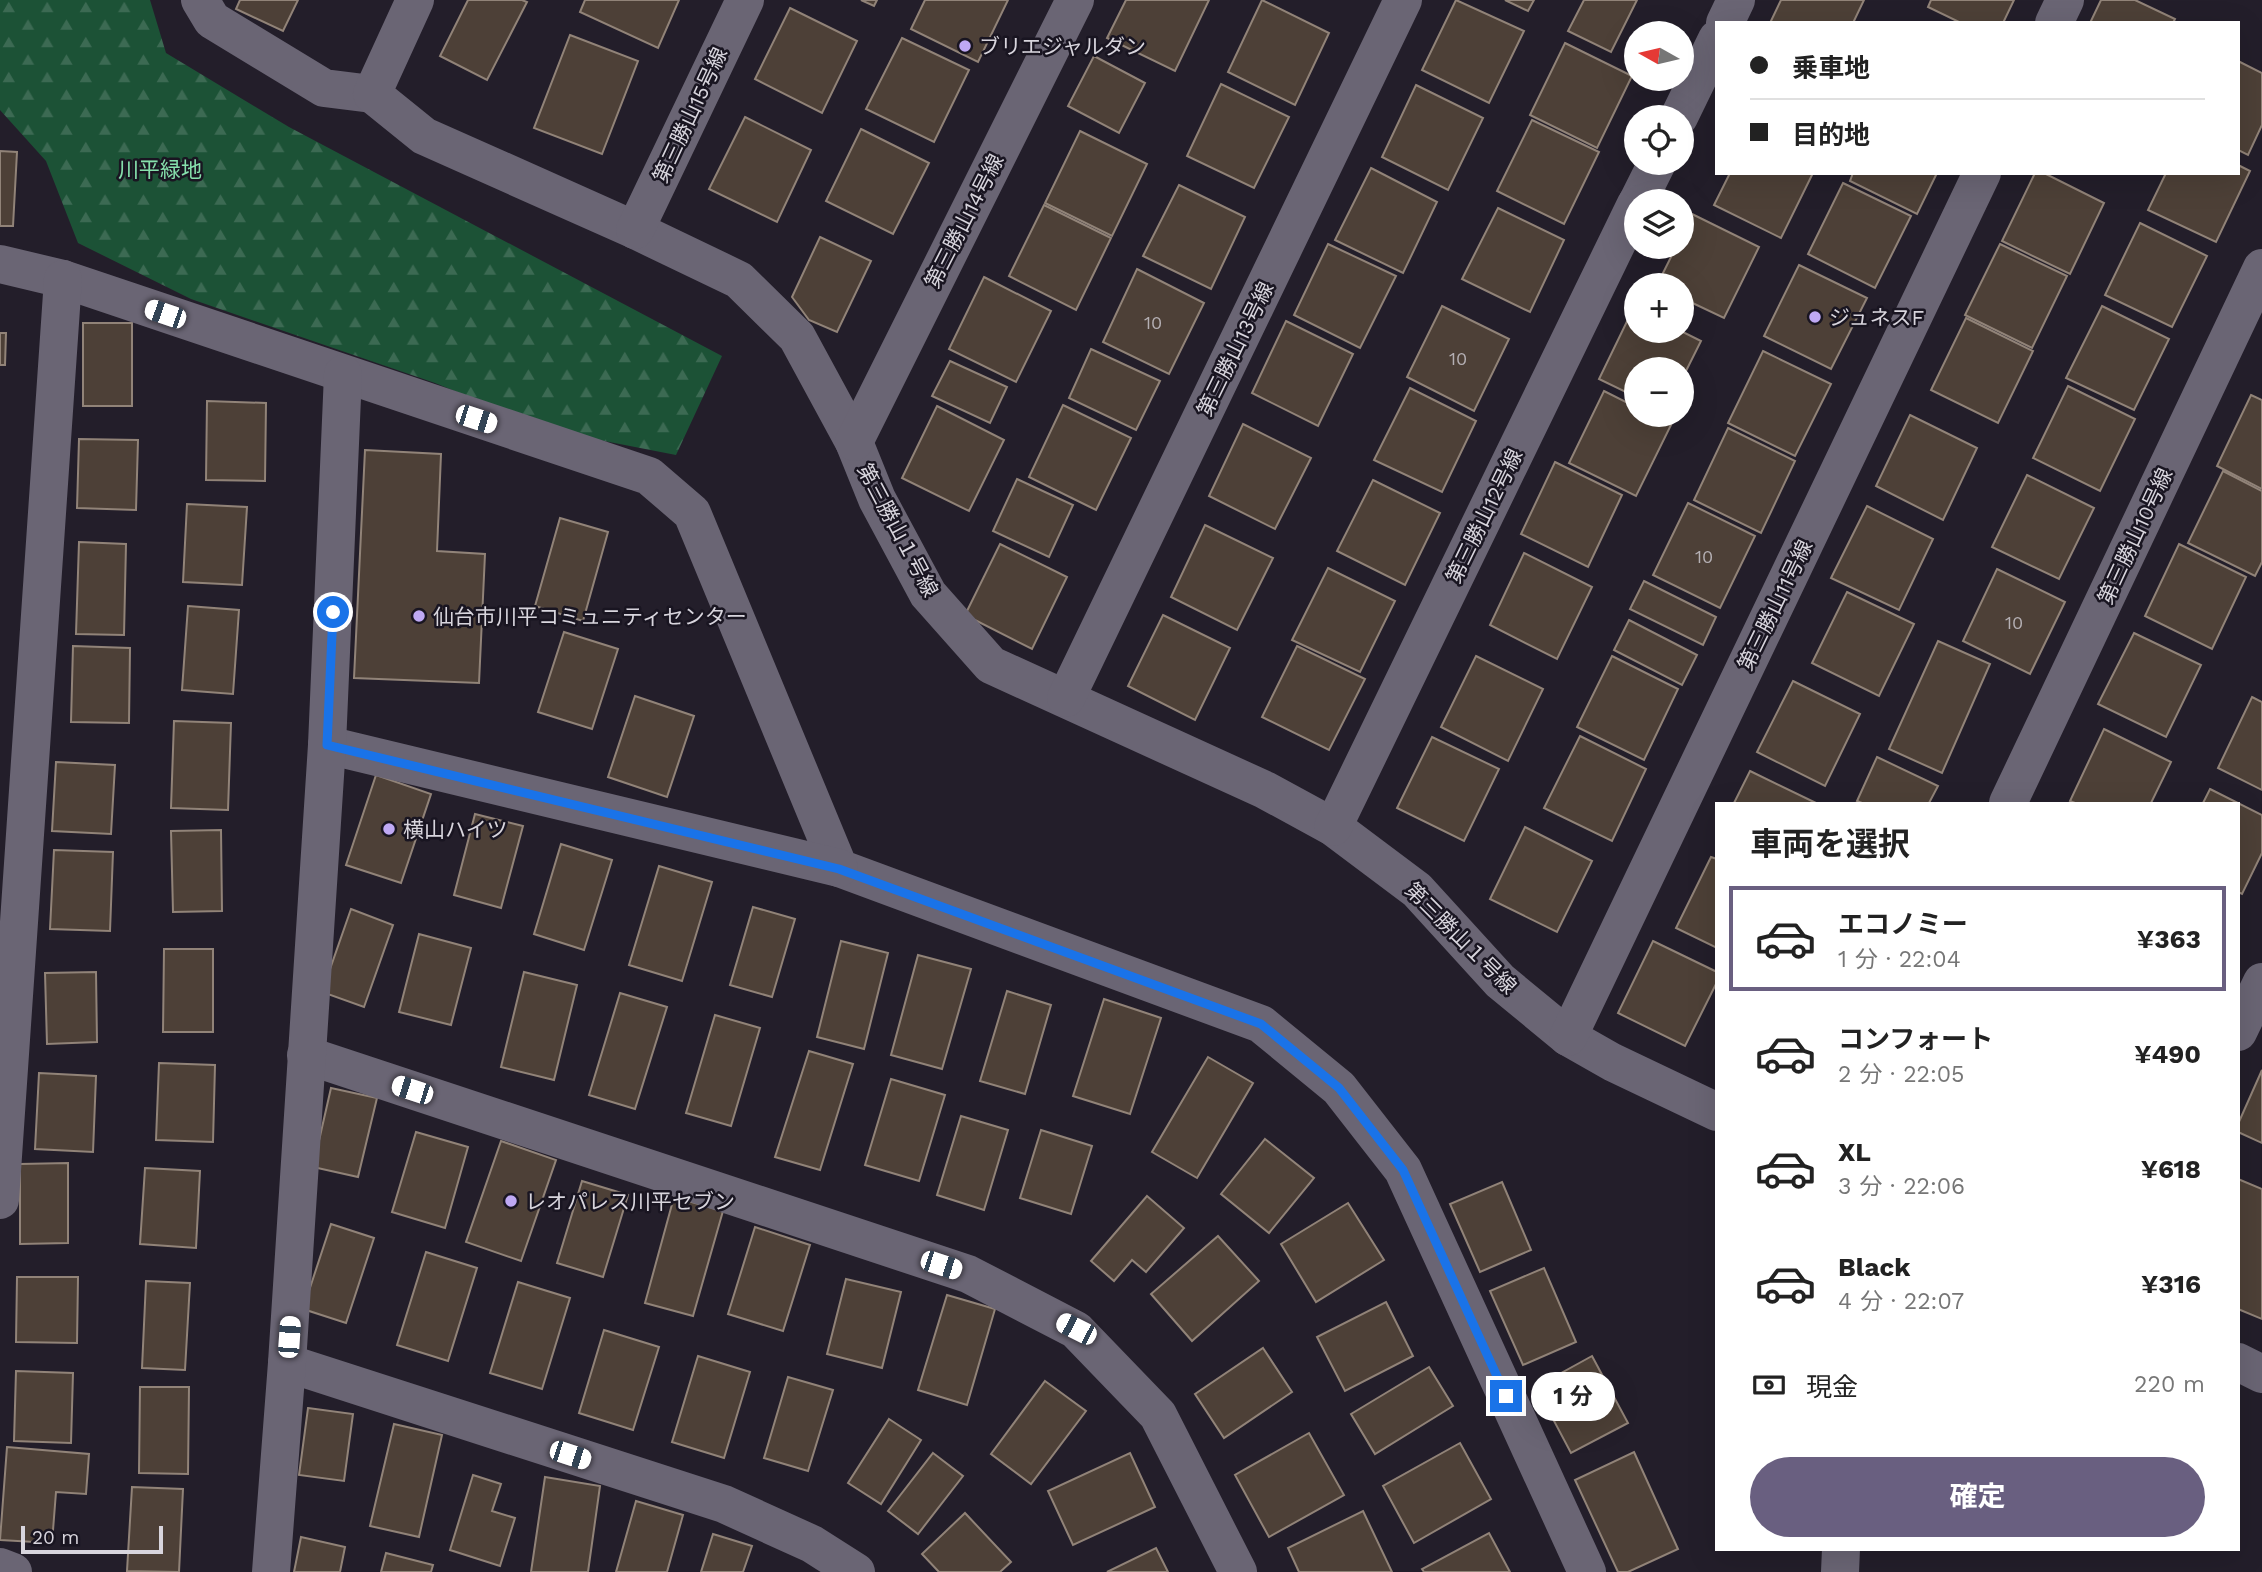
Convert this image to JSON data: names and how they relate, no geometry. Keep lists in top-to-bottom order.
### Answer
{
  "streets": {
    "street": [
      "第三勝山15号線",
      "第三勝山14号線",
      "第三勝山13号線",
      "第三勝山12号線",
      "第三勝山１号線",
      "第三勝山10号線",
      "第三勝山11号線"
    ]
  },
  "crossings": [
    ["第三勝山15号線", "第三勝山１号線"],
    ["第三勝山14号線", "第三勝山１号線"],
    ["第三勝山13号線", "第三勝山１号線"],
    ["第三勝山12号線", "第三勝山１号線"],
    ["第三勝山１号線", "第三勝山11号線"]
  ],
  "parks": ["川平緑地"],
  "places": [
    "ブリエジャルダン",
    "ジュネスF",
    "仙台市川平コミュニティセンター",
    "横山ハイツ",
    "レオパレス川平セブン"
  ],
  "house_numbers": [
    "10",
    "10",
    "10",
    "10"
  ],
  "scale_bar": "20 m",
  "north": "left",
  "page": {
    "map_buttons": ["+", "−"],
    "banner": ["乗車地", "目的地"],
    "heading": "車両を選択",
    "list": [
      {
        "name": "エコノミー",
        "note": "1 分 · 22:04",
        "value": "¥363"
      },
      {
        "name": "コンフォート",
        "note": "2 分 · 22:05",
        "value": "¥490"
      },
      {
        "name": "XL",
        "note": "3 分 · 22:06",
        "value": "¥618"
      },
      {
        "name": "Black",
        "note": "4 分 · 22:07",
        "value": "¥316"
      }
    ],
    "pay": ["現金", "220 m"],
    "bubble": "1 分",
    "buttons": "確定",
    "scale": "20 m"
  }
}
